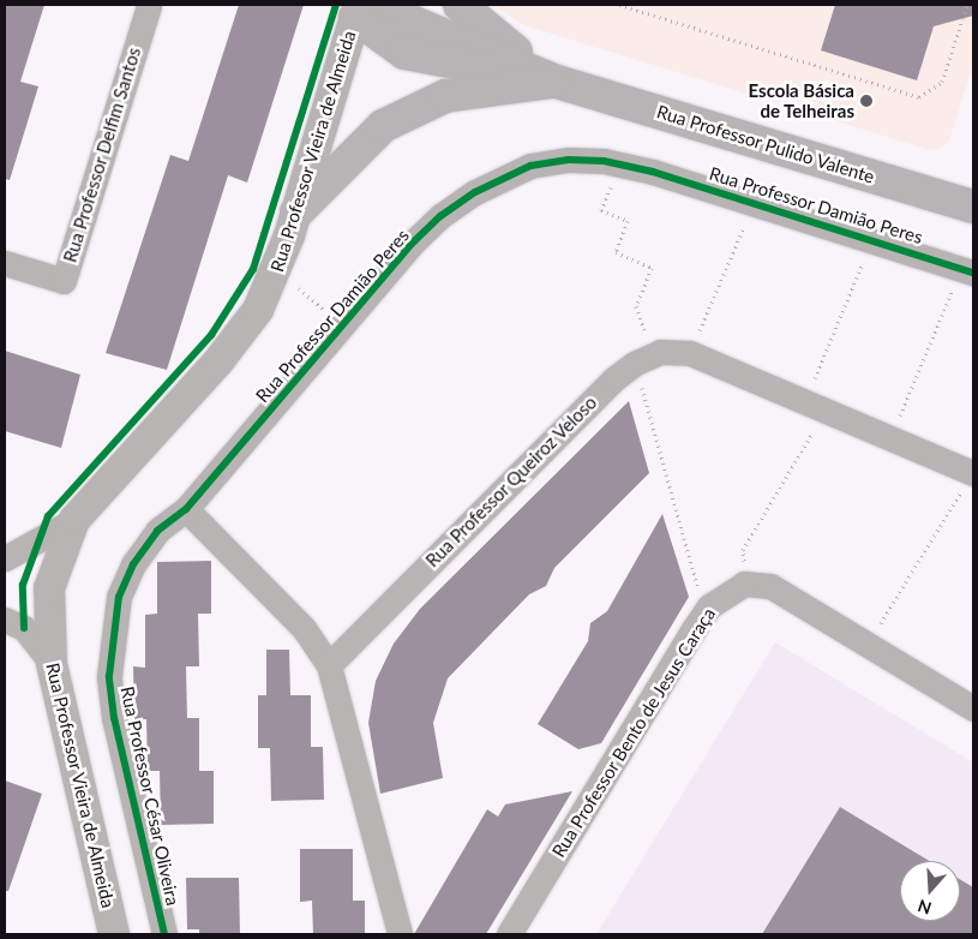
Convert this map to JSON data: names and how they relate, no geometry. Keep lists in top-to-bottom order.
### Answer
{
  "streets": {
    "main road": ["Rua Professor Pulido Valente"],
    "street": [
      "Rua Professor Vieira de Almeida",
      "Rua Professor Delfim Santos",
      "Rua Professor Damião Peres",
      "Rua Professor Queiroz Veloso",
      "Rua Professor Bento de Jesus Caraça",
      "Rua Professor César Oliveira"
    ]
  },
  "crossings": [
    ["Rua Professor Pulido Valente", "Rua Professor Vieira de Almeida"],
    ["Rua Professor Damião Peres", "Rua Professor César Oliveira"]
  ],
  "places": ["Escola Básica de Telheiras"],
  "north": "bottom"
}
